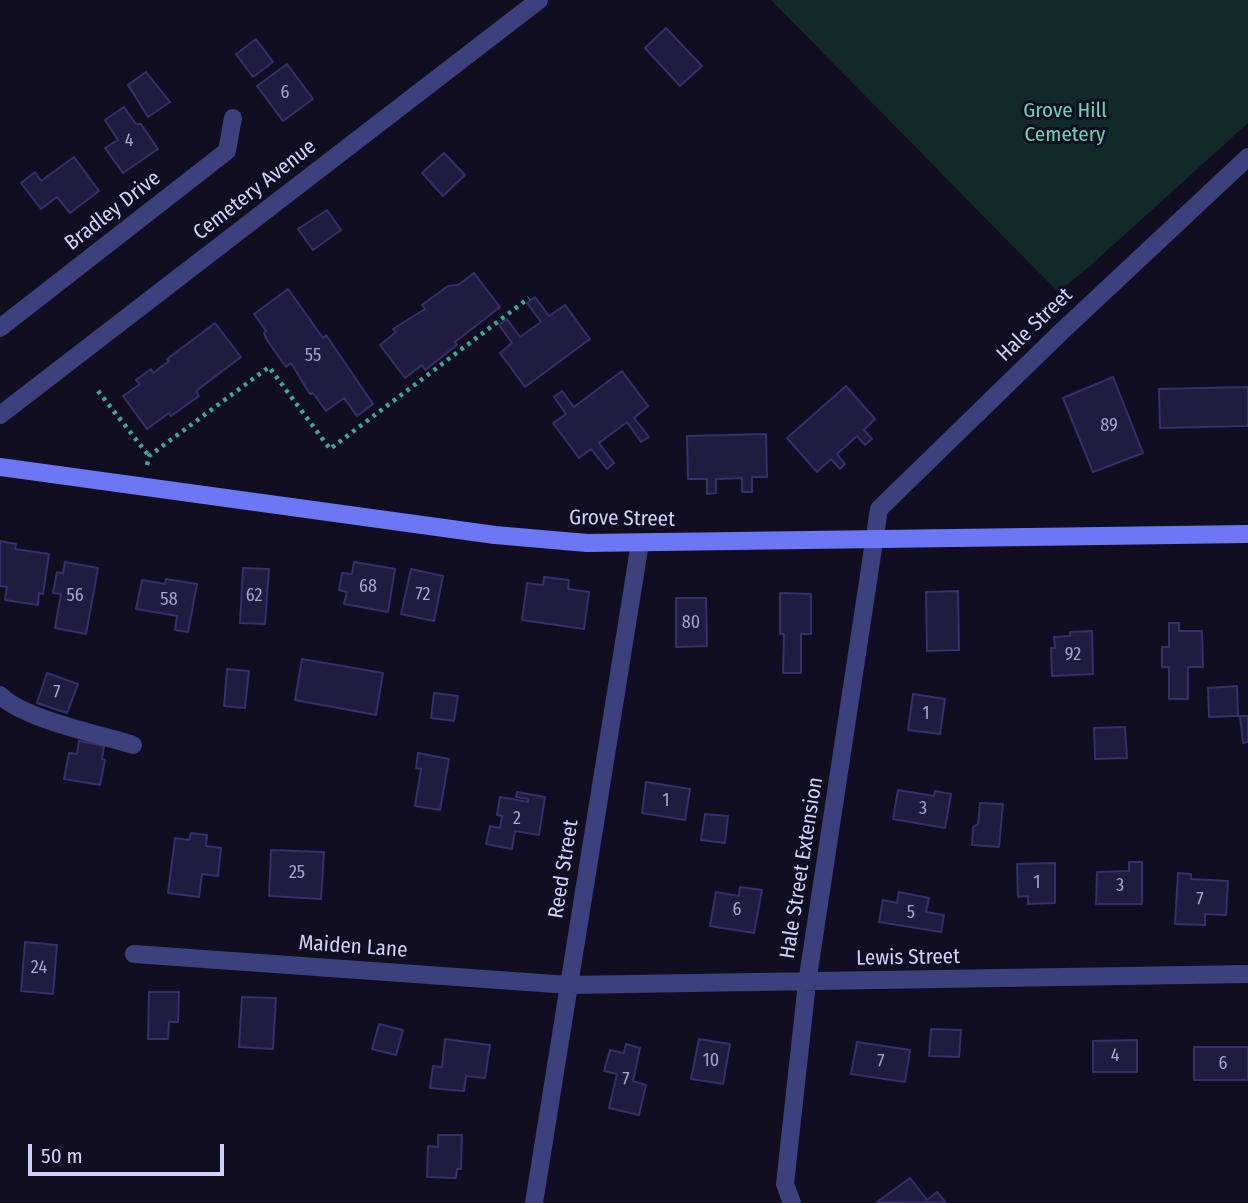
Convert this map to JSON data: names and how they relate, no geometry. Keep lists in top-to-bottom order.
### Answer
{
  "streets": {
    "main road": ["Grove Street"],
    "street": [
      "Cemetery Avenue",
      "Bradley Drive",
      "Hale Street",
      "Hale Street Extension",
      "Reed Street",
      "Maiden Lane",
      "Lewis Street"
    ]
  },
  "crossings": [
    ["Hale Street", "Grove Street"],
    ["Hale Street", "Hale Street Extension"],
    ["Grove Street", "Hale Street Extension"],
    ["Grove Street", "Reed Street"],
    ["Hale Street Extension", "Lewis Street"],
    ["Reed Street", "Maiden Lane"],
    ["Reed Street", "Lewis Street"],
    ["Maiden Lane", "Lewis Street"]
  ],
  "parks": ["Grove Hill Cemetery"],
  "house_numbers": [
    "6",
    "4",
    "55",
    "89",
    "68",
    "72",
    "56",
    "62",
    "58",
    "80",
    "92",
    "7",
    "1",
    "1",
    "3",
    "2",
    "25",
    "1",
    "3",
    "7",
    "6",
    "5",
    "24",
    "4",
    "10",
    "7",
    "6",
    "7"
  ],
  "scale_bar": "50 m"
}
